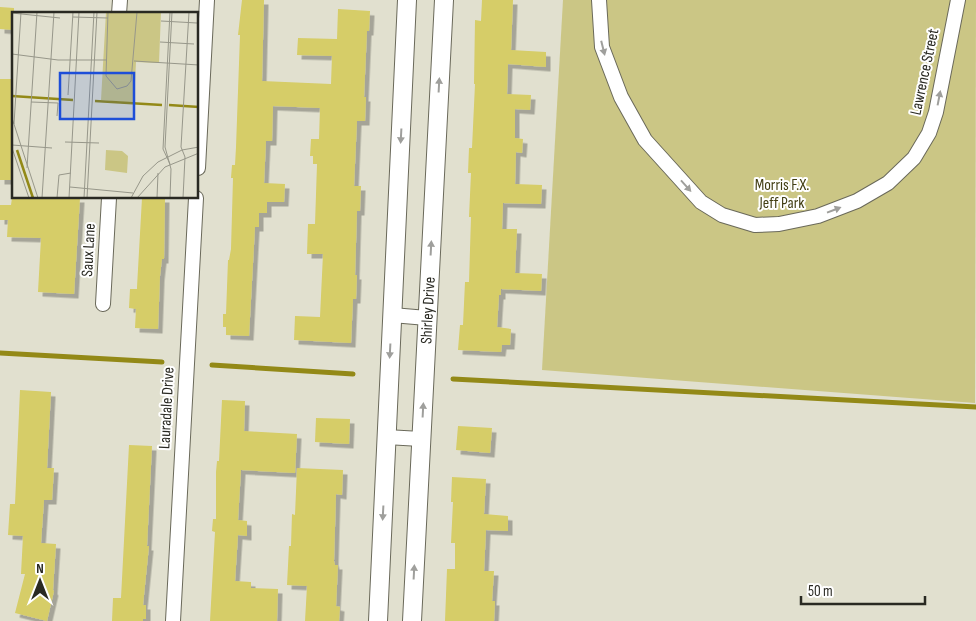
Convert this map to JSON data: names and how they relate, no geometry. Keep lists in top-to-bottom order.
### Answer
{
  "streets": {
    "street": [
      "Lawrence Street",
      "Saux Lane",
      "Shirley Drive",
      "Lauradale Drive"
    ]
  },
  "parks": ["Morris F.X. Jeff Park"],
  "scale_bar": "50 m",
  "north": "top"
}
